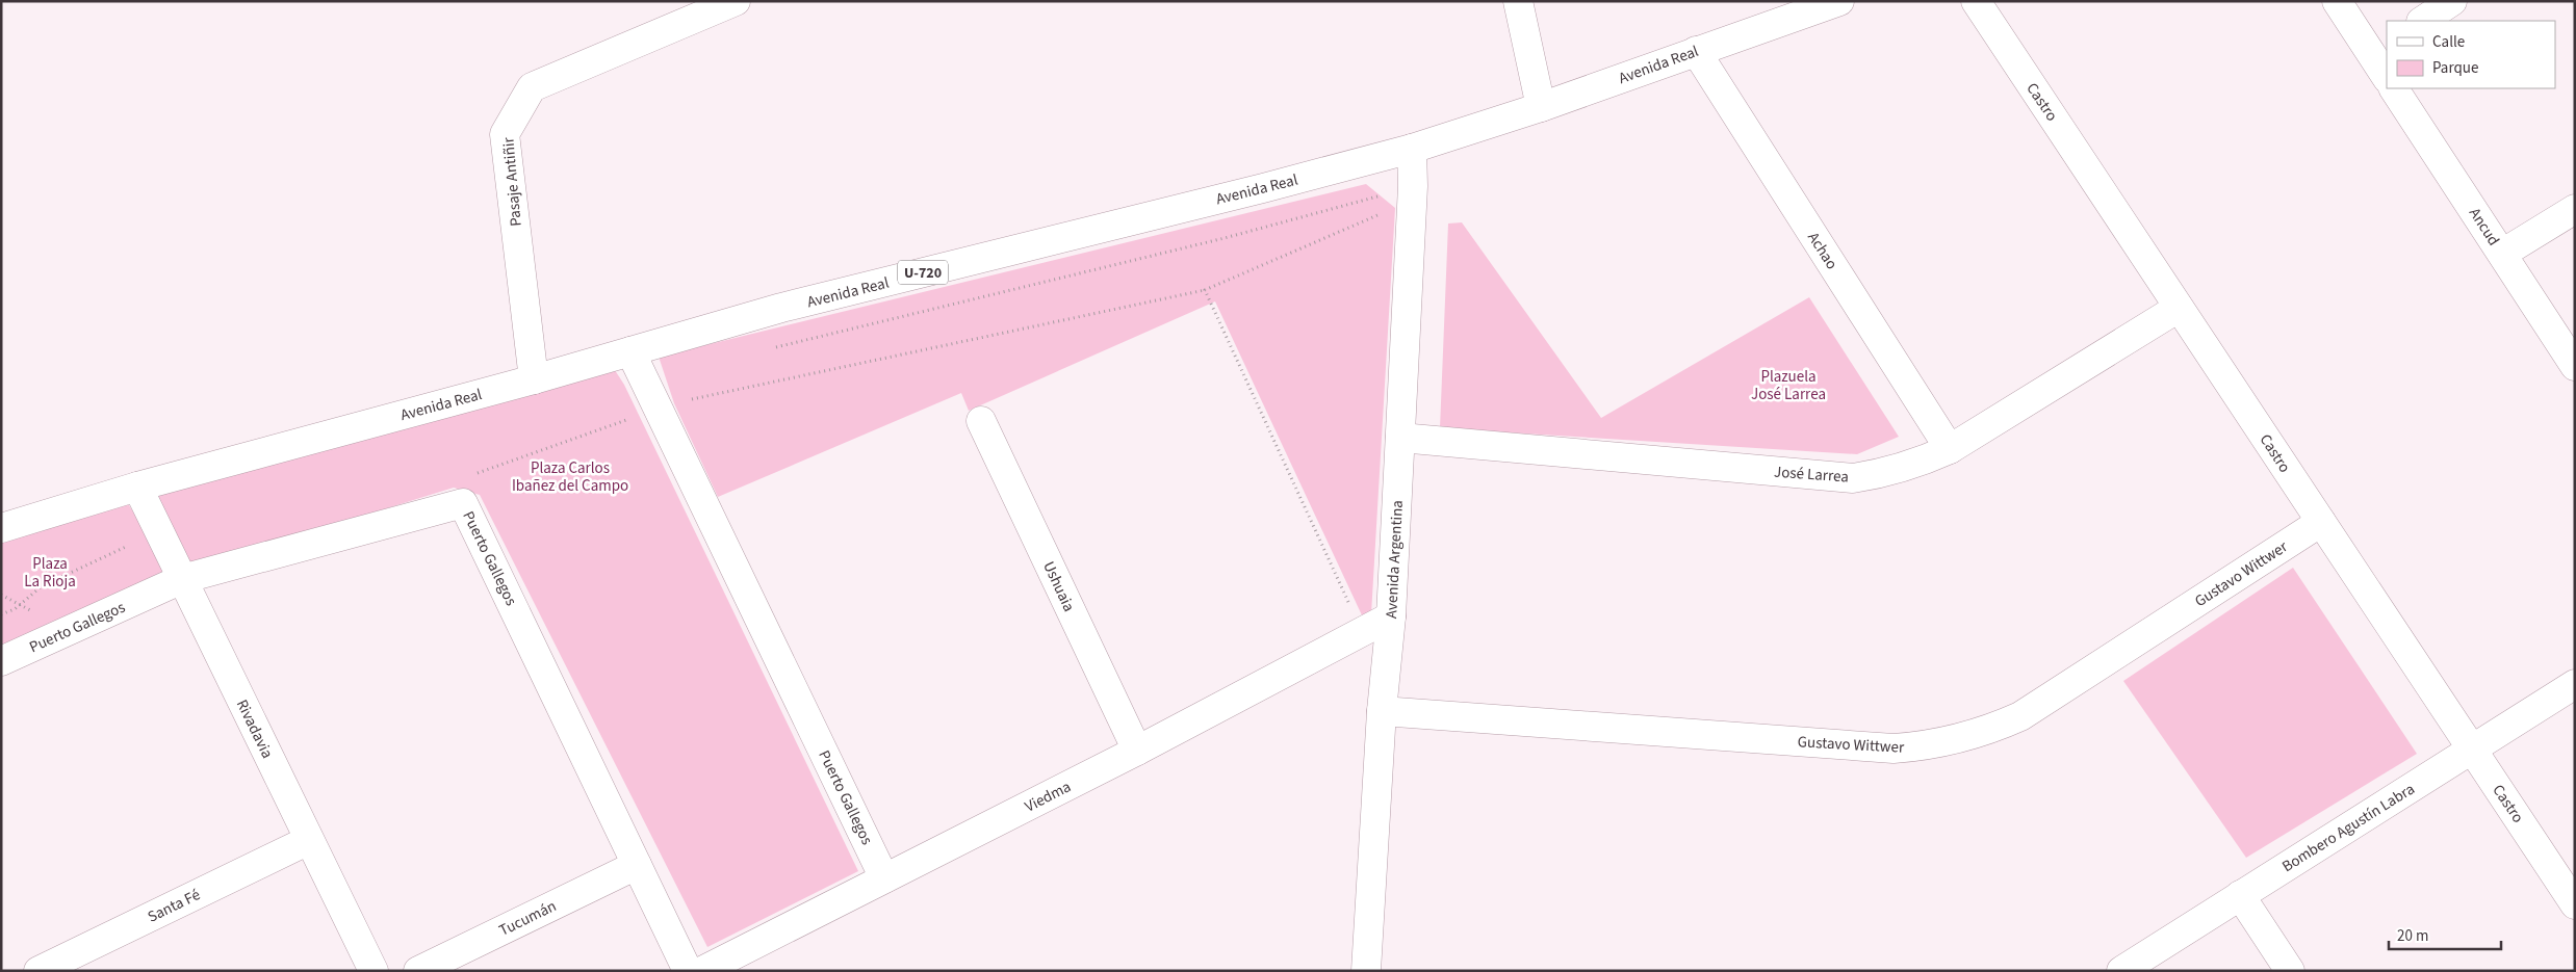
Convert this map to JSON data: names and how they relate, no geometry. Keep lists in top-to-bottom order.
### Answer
{
  "streets": {
    "street": [
      "Avenida Real",
      "Castro",
      "Pasaje Antiñir",
      "Ancud",
      "Achao",
      "U-720",
      "José Larrea",
      "Puerto Gallegos",
      "Avenida Argentina",
      "Gustavo Wittwer",
      "Ushuaia",
      "Rivadavia",
      "Viedma",
      "Bombero Agustín Labra",
      "Santa Fé",
      "Tucumán"
    ]
  },
  "crossings": [
    ["Avenida Real", "Pasaje Antiñir"],
    ["Avenida Real", "Achao"],
    ["Avenida Real", "Puerto Gallegos"],
    ["Avenida Real", "Avenida Argentina"],
    ["Avenida Real", "Rivadavia"],
    ["Castro", "José Larrea"],
    ["Castro", "Gustavo Wittwer"],
    ["Castro", "Bombero Agustín Labra"],
    ["Achao", "José Larrea"],
    ["José Larrea", "Avenida Argentina"],
    ["Puerto Gallegos", "Rivadavia"],
    ["Puerto Gallegos", "Viedma"],
    ["Puerto Gallegos", "Tucumán"],
    ["Avenida Argentina", "Gustavo Wittwer"],
    ["Avenida Argentina", "Viedma"],
    ["Ushuaia", "Viedma"],
    ["Rivadavia", "Santa Fé"]
  ],
  "parks": ["Plazuela José Larrea", "Plaza Carlos Ibañez del Campo", "Plaza La Rioja"],
  "legend": ["Calle", "Parque"],
  "scale_bar": "20 m"
}
